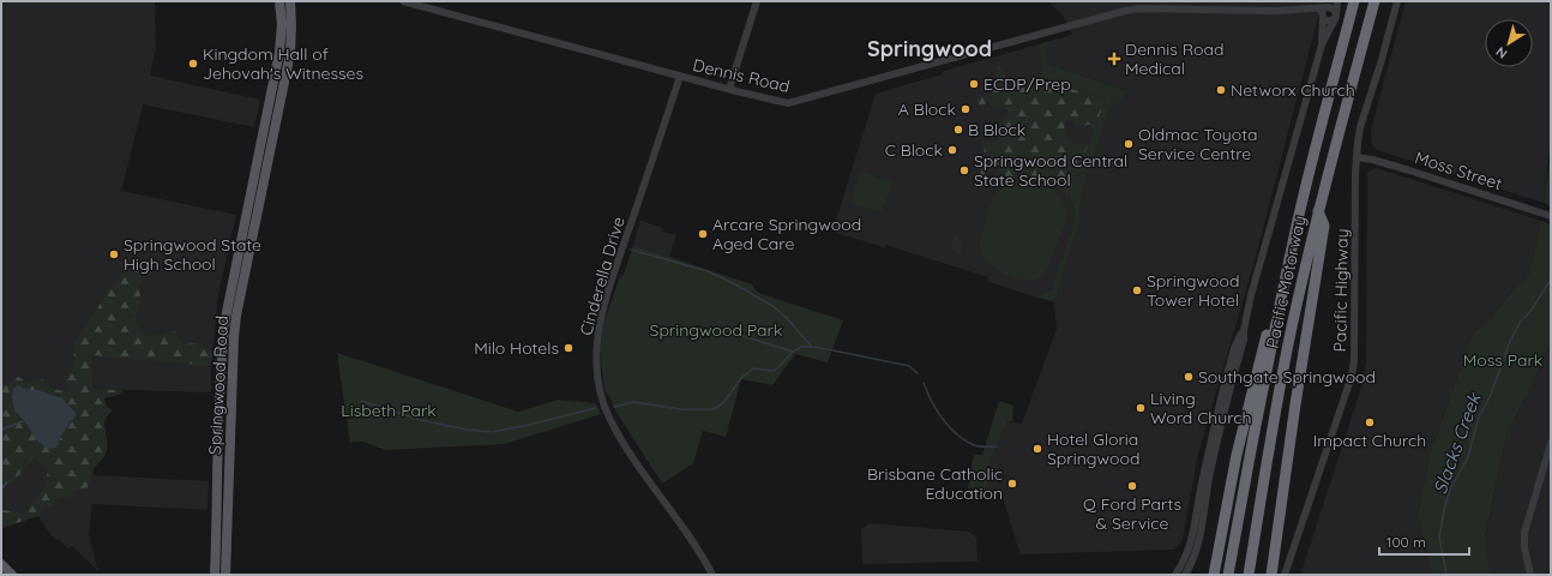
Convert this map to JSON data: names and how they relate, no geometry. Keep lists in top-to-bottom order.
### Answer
{
  "streets": {
    "highway": ["Pacific Motorway"],
    "main road": ["Springwood Road"],
    "street": [
      "Dennis Road",
      "Moss Street",
      "Cinderella Drive",
      "Pacific Highway"
    ]
  },
  "crossings": [
    ["Dennis Road", "Cinderella Drive"],
    ["Moss Street", "Pacific Highway"]
  ],
  "districts": ["Springwood"],
  "water": ["Slacks Creek"],
  "parks": ["Springwood Park", "Moss Park", "Lisbeth Park"],
  "places": {
    "health": ["Dennis Road Medical"],
    "other": [
      "Kingdom Hall of Jehovah's Witnesses",
      "ECDP/Prep",
      "Networx Church",
      "A Block",
      "B Block",
      "Oldmac Toyota Service Centre",
      "C Block",
      "Springwood Central State School",
      "Arcare Springwood Aged Care",
      "Springwood State High School",
      "Springwood Tower Hotel",
      "Milo Hotels",
      "Southgate Springwood",
      "Living Word Church",
      "Impact Church",
      "Hotel Gloria Springwood",
      "Brisbane Catholic Education",
      "Q Ford Parts & Service"
    ]
  },
  "scale_bar": "100 m",
  "north": "bottom left"
}
